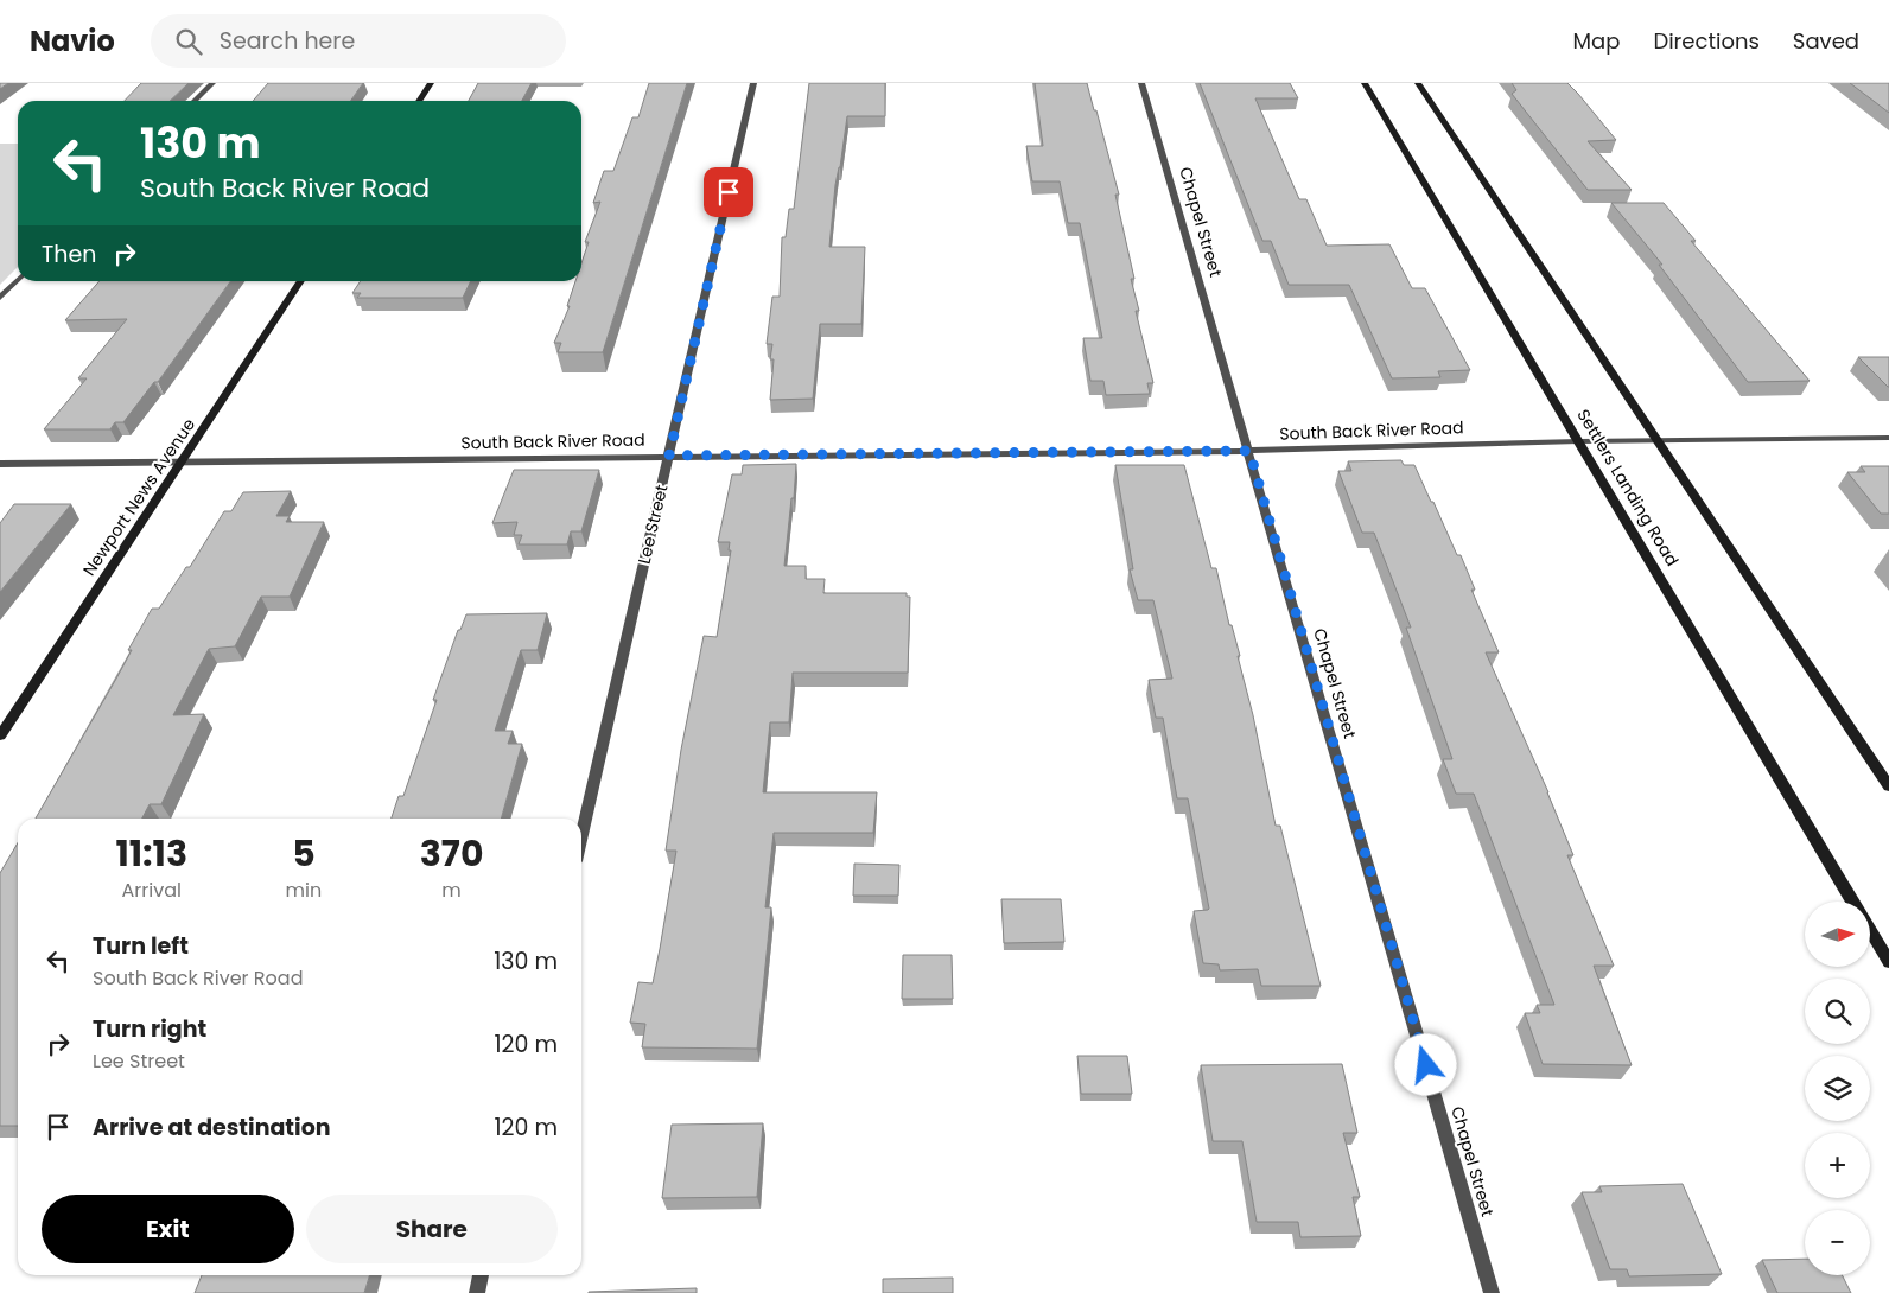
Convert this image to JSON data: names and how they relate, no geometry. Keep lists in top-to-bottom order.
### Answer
{
  "streets": {
    "main road": ["Settlers Landing Road", "Newport News Avenue"],
    "street": ["Chapel Street", "South Back River Road", "Lee Street"]
  },
  "crossings": [
    ["Chapel Street", "South Back River Road"],
    ["South Back River Road", "Settlers Landing Road"],
    ["South Back River Road", "Newport News Avenue"],
    ["South Back River Road", "Lee Street"]
  ],
  "north": "right",
  "page": {
    "header": "Navio",
    "search": "Search here",
    "nav": ["Map", "Directions", "Saved"],
    "turn": ["130 m", "South Back River Road"],
    "then": "Then",
    "eta": [
      "11:13",
      "Arrival",
      "5",
      "min",
      "370",
      "m"
    ],
    "map_buttons": ["+", "−"],
    "list": [
      {
        "name": "Turn left",
        "note": "South Back River Road",
        "value": "130 m"
      },
      {
        "name": "Turn right",
        "note": "Lee Street",
        "value": "120 m"
      },
      {
        "name": "Arrive at destination",
        "value": "120 m"
      }
    ],
    "buttons": ["Exit", "Share"]
  }
}
